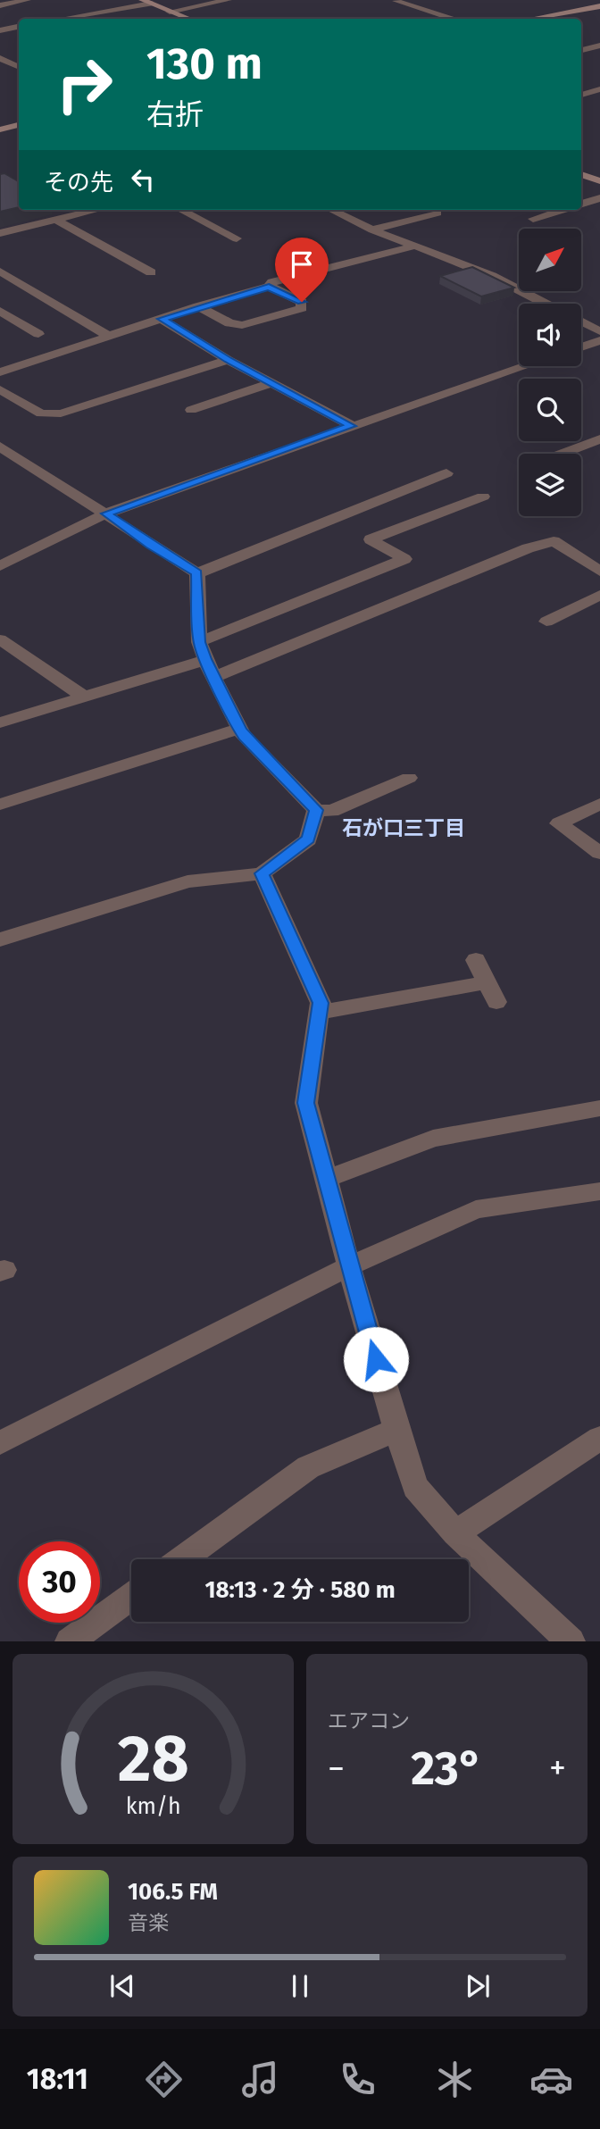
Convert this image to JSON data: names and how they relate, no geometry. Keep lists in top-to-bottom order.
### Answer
{
  "districts": ["石が口三丁目"],
  "north": "top right",
  "page": {
    "turn": ["130 m", "右折"],
    "then": "その先",
    "limit": "30",
    "trip": "18:13 · 2 分 · 580 m",
    "tile": "エアコン",
    "heat": ["−", "23°", "+"],
    "song": ["106.5 FM", "音楽"],
    "tabs": "18:11",
    "gauge": ["28", "km/h"]
  }
}
